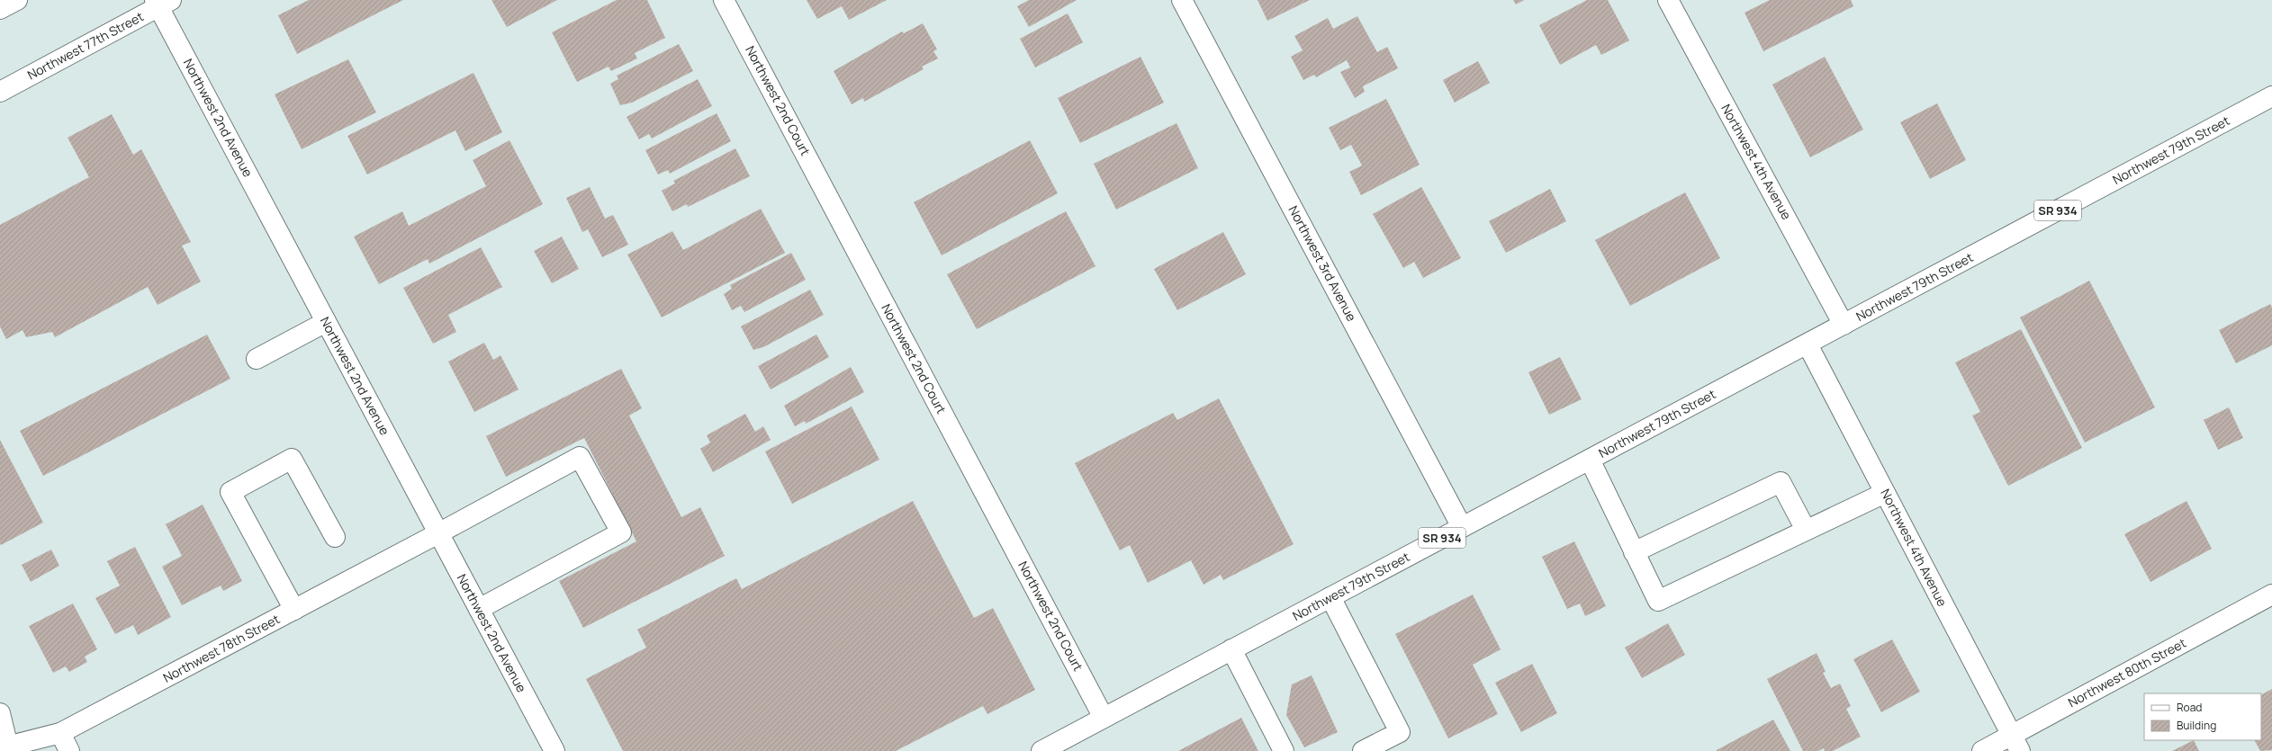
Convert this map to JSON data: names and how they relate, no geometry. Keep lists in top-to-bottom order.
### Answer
{
  "streets": {
    "street": [
      "Northwest 77th Street",
      "Northwest 2nd Court",
      "Northwest 2nd Avenue",
      "Northwest 79th Street",
      "Northwest 4th Avenue",
      "SR 934",
      "Northwest 3rd Avenue",
      "Northwest 78th Street",
      "Northwest 80th Street"
    ]
  },
  "crossings": [
    ["Northwest 77th Street", "Northwest 2nd Avenue"],
    ["Northwest 2nd Court", "Northwest 79th Street"],
    ["Northwest 2nd Avenue", "Northwest 78th Street"],
    ["Northwest 79th Street", "Northwest 4th Avenue"],
    ["Northwest 79th Street", "Northwest 3rd Avenue"],
    ["Northwest 4th Avenue", "Northwest 80th Street"]
  ],
  "legend": ["Road", "Building"]
}
